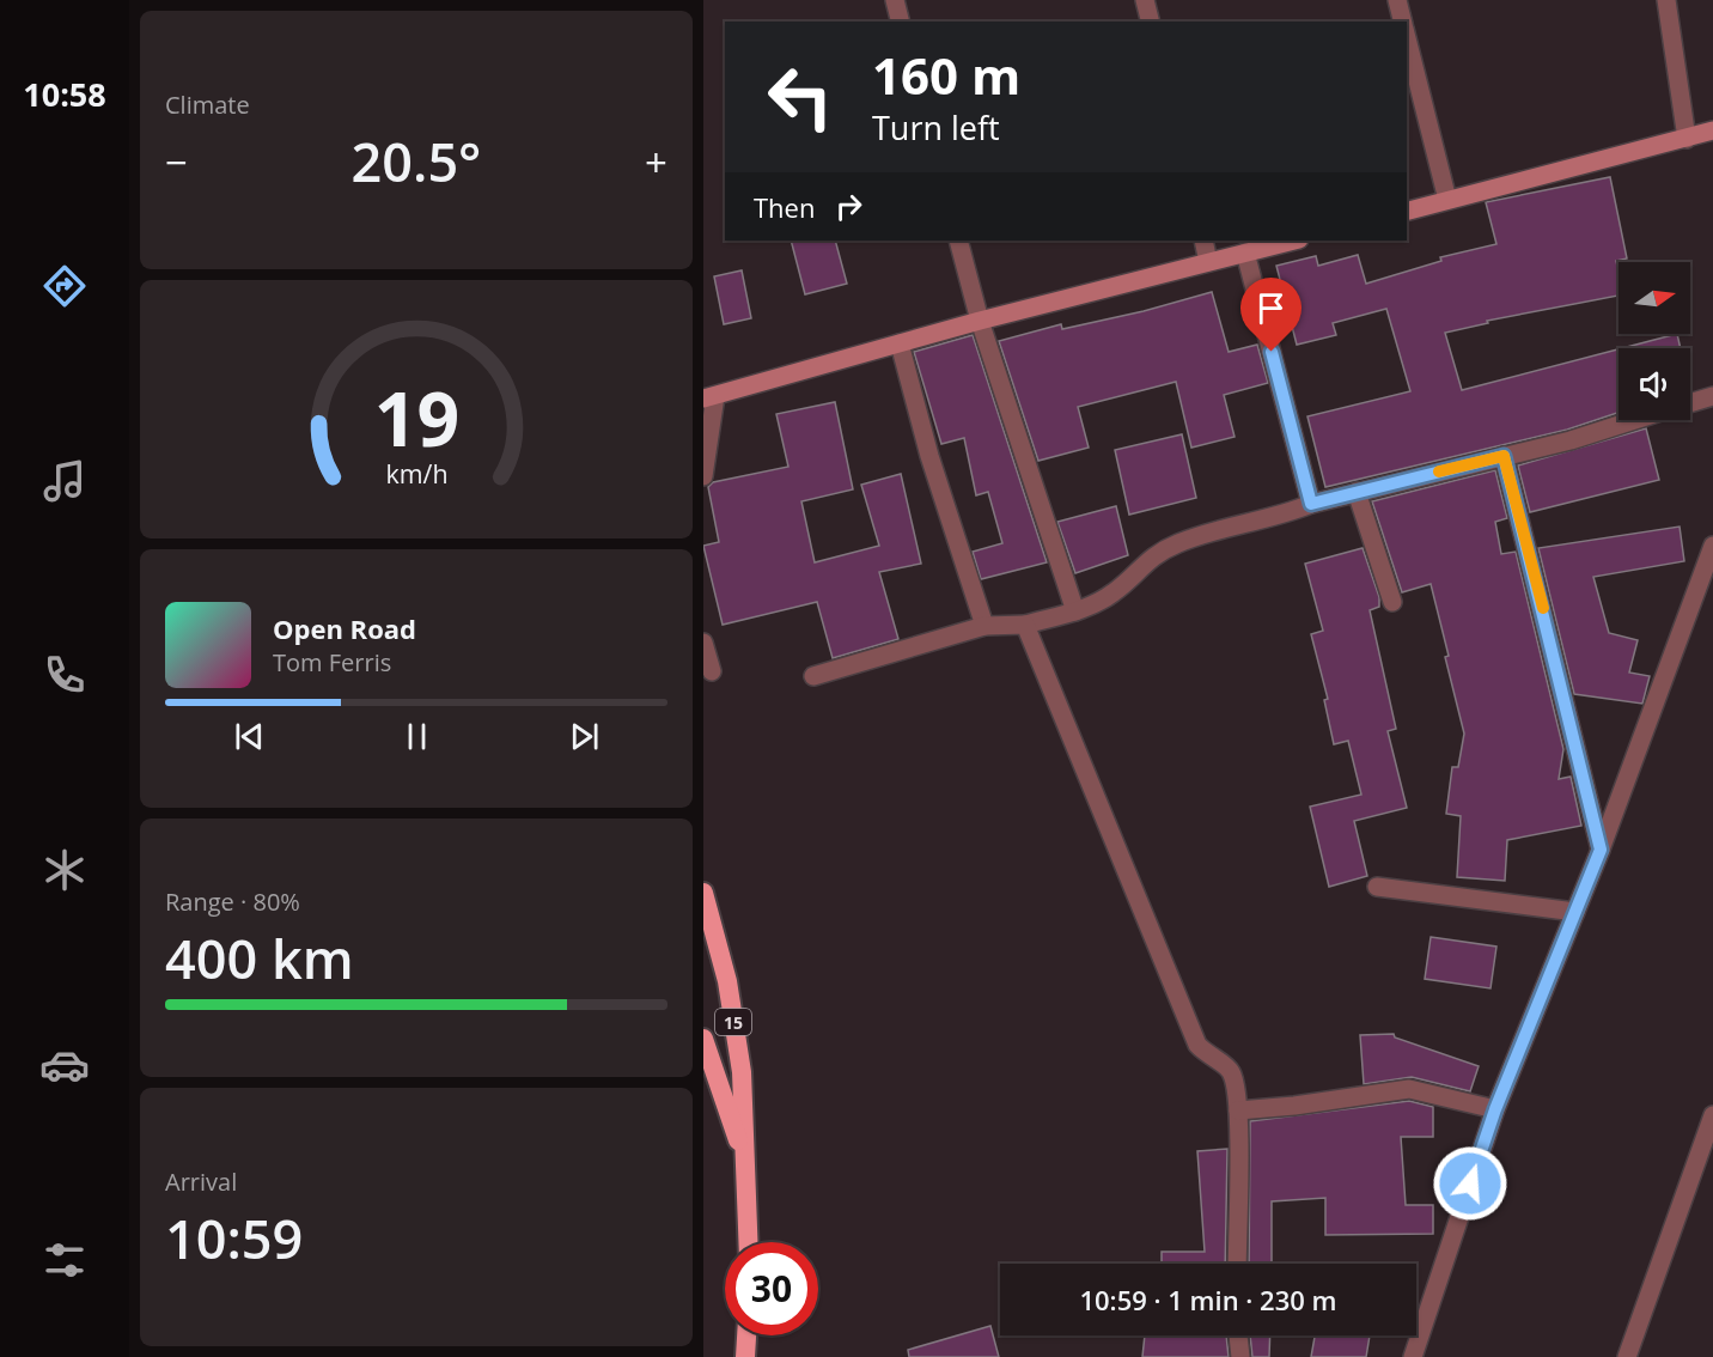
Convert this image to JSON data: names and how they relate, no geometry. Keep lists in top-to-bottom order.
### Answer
{
  "streets": {
    "highway": ["15"]
  },
  "north": "right",
  "page": {
    "tabs": "10:58",
    "tile": [
      "Climate",
      ["Range · 80%", "400 km"],
      ["Arrival", "10:59"]
    ],
    "turn": ["160 m", "Turn left"],
    "heat": ["−", "20.5°", "+"],
    "then": "Then",
    "song": ["Open Road", "Tom Ferris"],
    "limit": "30",
    "trip": "10:59 · 1 min · 230 m",
    "gauge": ["19", "km/h"]
  }
}
